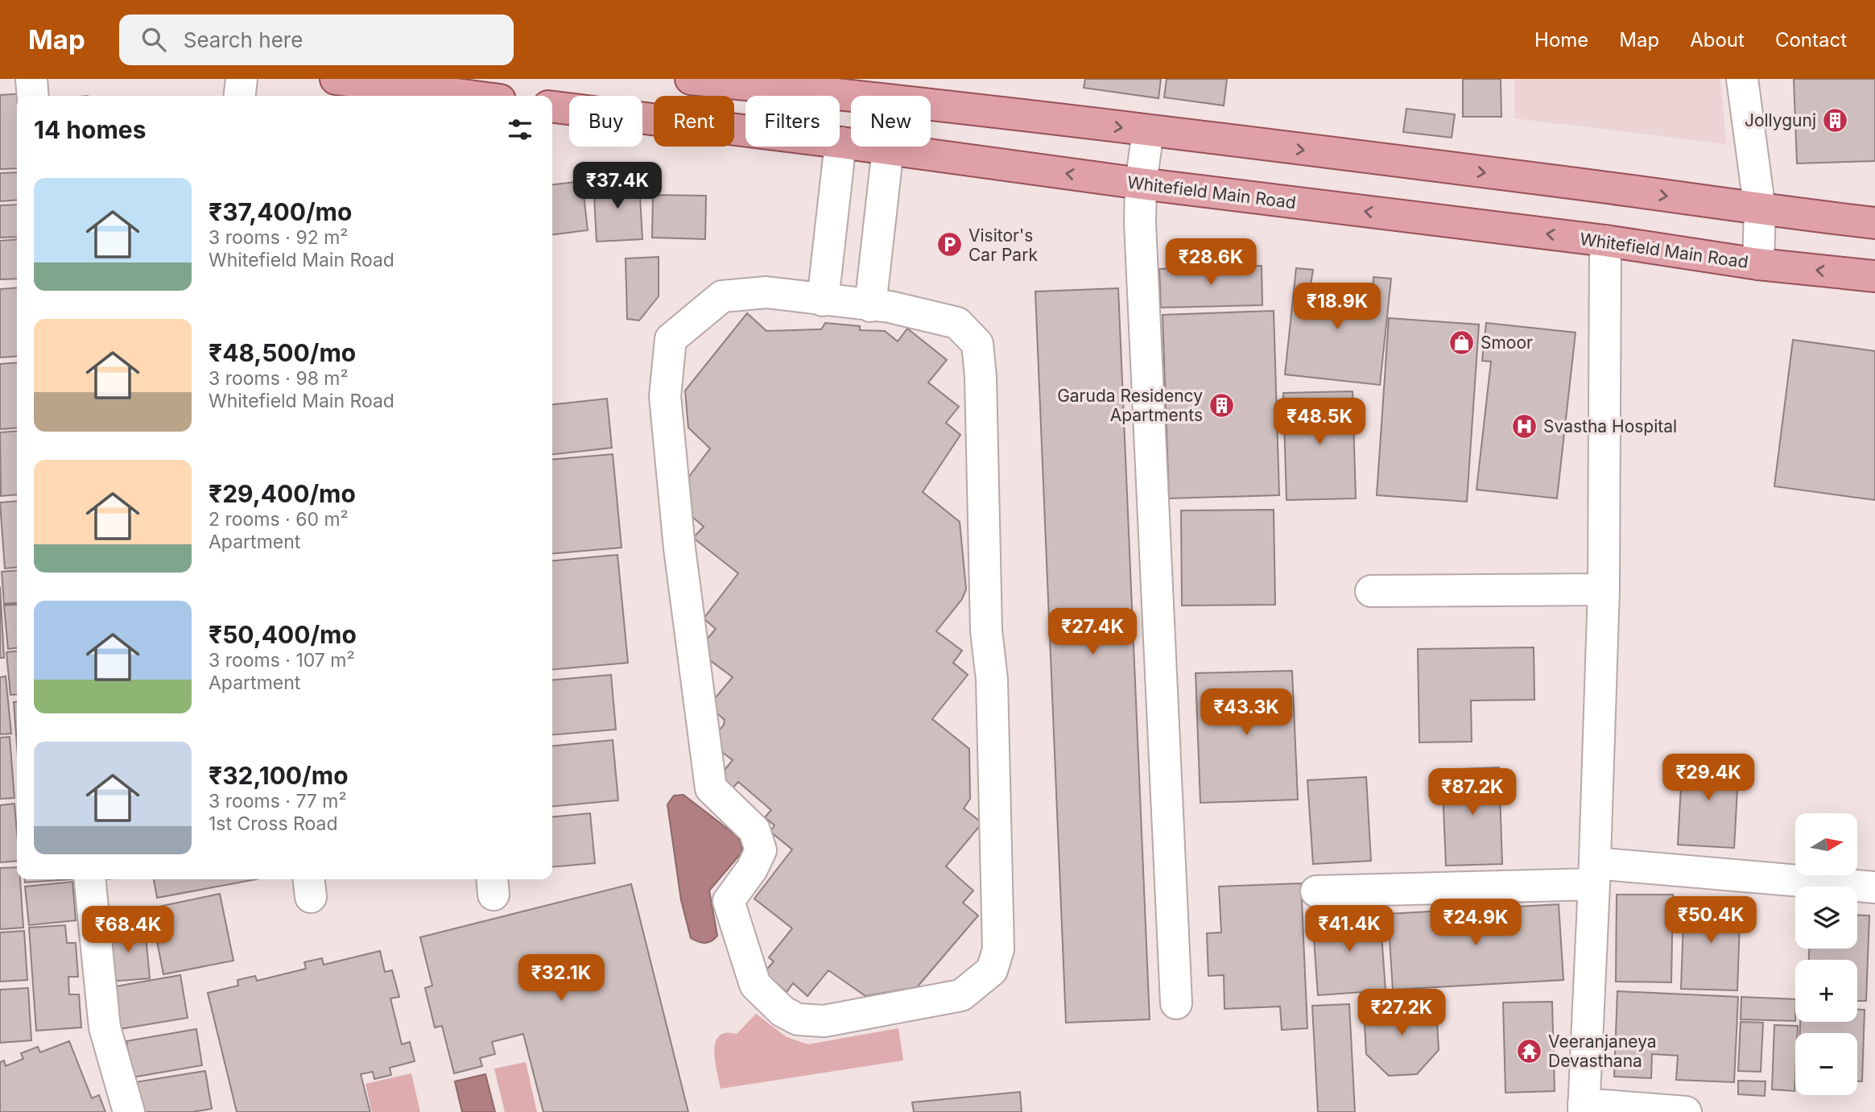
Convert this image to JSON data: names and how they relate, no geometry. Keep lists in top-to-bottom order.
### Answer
{
  "streets": {
    "main road": ["Whitefield Main Road"]
  },
  "places": {
    "building": ["Jollygunj", "Garuda Residency Apartments"],
    "parking": ["Visitor's Car Park"],
    "shop": ["Smoor"],
    "hospital": ["Svastha Hospital"],
    "temple": ["Veeranjaneya Devasthana"]
  },
  "north": "right",
  "page": {
    "header": "Map",
    "search": "Search here",
    "nav": [
      "Home",
      "Map",
      "About",
      "Contact"
    ],
    "chip": [
      "Buy",
      "Rent",
      "Filters",
      "New"
    ],
    "heading": "14 homes",
    "price": [
      "₹37.4K",
      "₹28.6K",
      "₹18.9K",
      "₹48.5K",
      "₹27.4K",
      "₹43.3K",
      "₹29.4K",
      "₹87.2K",
      "₹50.4K",
      "₹24.9K",
      "₹41.4K",
      "₹68.4K",
      "₹32.1K",
      "₹27.2K"
    ],
    "list": [
      {
        "name": "₹37,400/mo",
        "note": "3 rooms · 92 m² · Whitefield Main Road"
      },
      {
        "name": "₹48,500/mo",
        "note": "3 rooms · 98 m² · Whitefield Main Road"
      },
      {
        "name": "₹29,400/mo",
        "note": "2 rooms · 60 m² · Apartment"
      },
      {
        "name": "₹50,400/mo",
        "note": "3 rooms · 107 m² · Apartment"
      },
      {
        "name": "₹32,100/mo",
        "note": "3 rooms · 77 m² · 1st Cross Road"
      }
    ],
    "map_buttons": ["+", "−"]
  }
}
